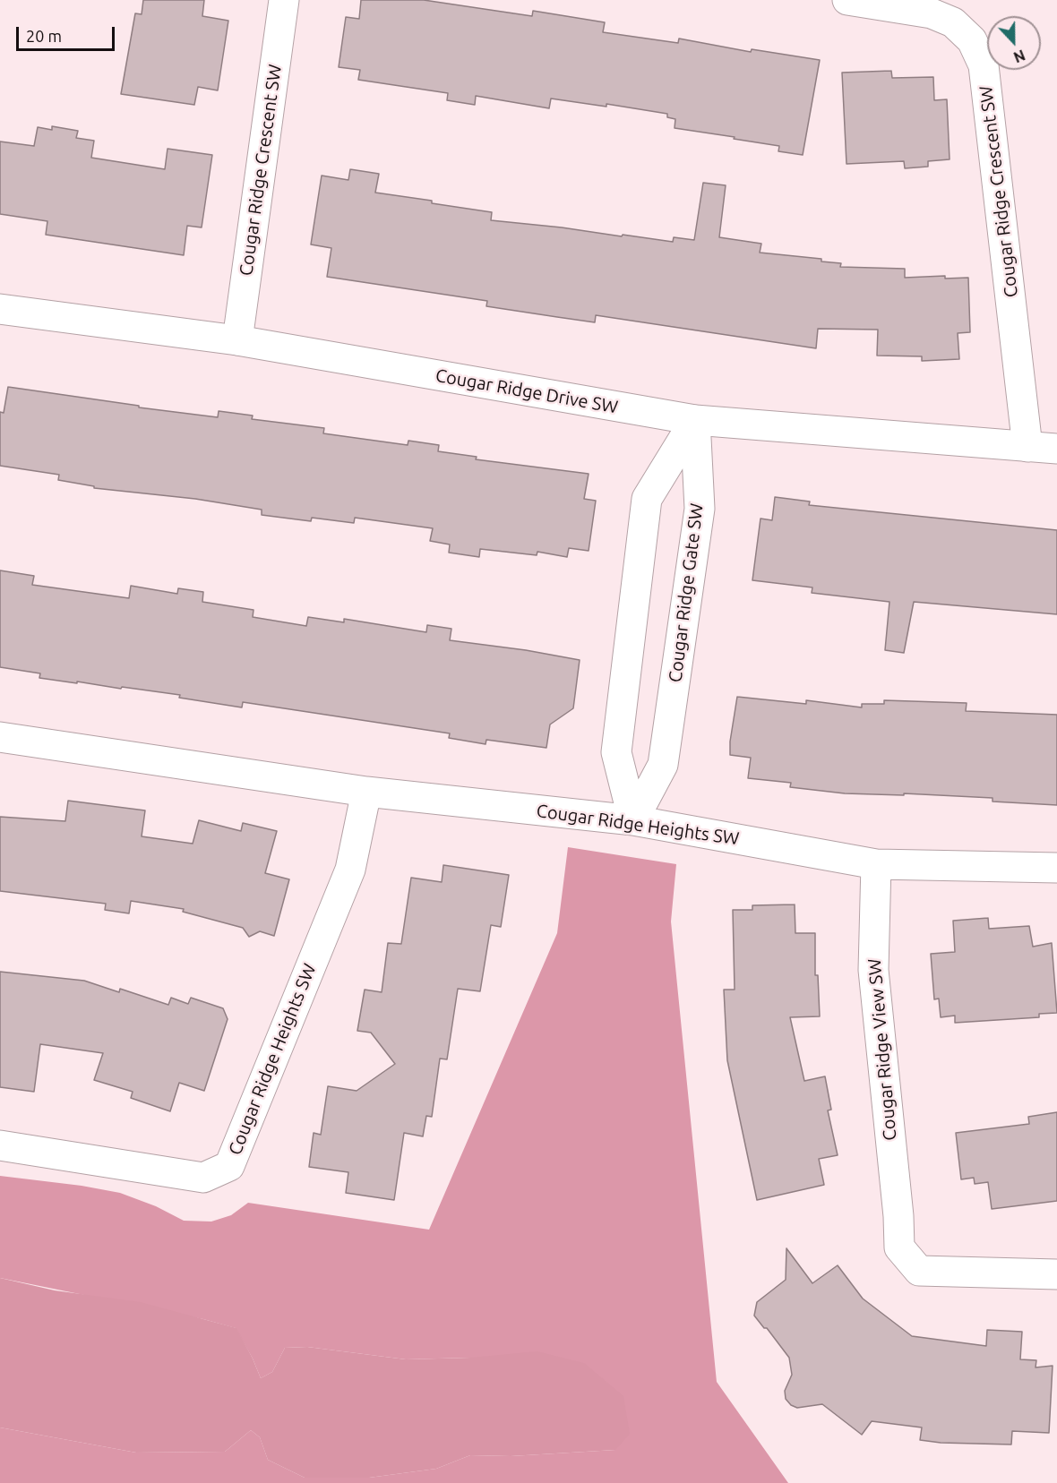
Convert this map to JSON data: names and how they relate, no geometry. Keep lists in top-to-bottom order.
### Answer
{
  "streets": {
    "street": [
      "Cougar Ridge Crescent SW",
      "Cougar Ridge Drive SW",
      "Cougar Ridge Gate SW",
      "Cougar Ridge Heights SW",
      "Cougar Ridge View SW"
    ]
  },
  "crossings": [
    ["Cougar Ridge Crescent SW", "Cougar Ridge Drive SW"],
    ["Cougar Ridge Drive SW", "Cougar Ridge Gate SW"],
    ["Cougar Ridge Gate SW", "Cougar Ridge Heights SW"],
    ["Cougar Ridge Heights SW", "Cougar Ridge View SW"]
  ],
  "scale_bar": "20 m",
  "north": "bottom"
}
